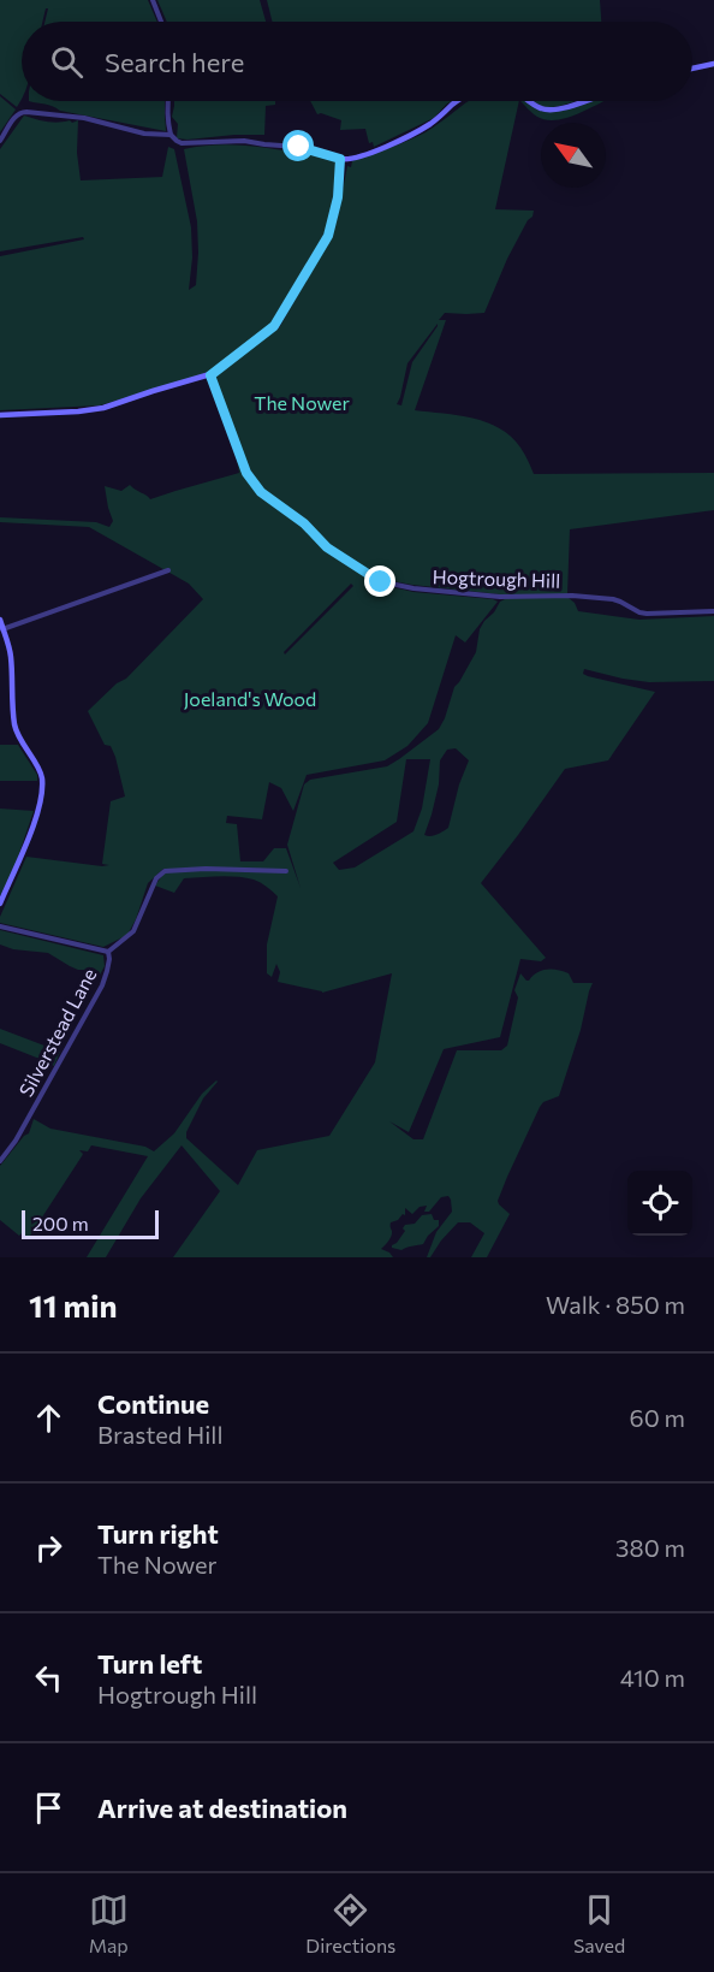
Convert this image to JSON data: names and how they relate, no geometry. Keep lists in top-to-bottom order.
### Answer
{
  "streets": {
    "street": ["Hogtrough Hill", "Silverstead Lane"]
  },
  "parks": ["The Nower", "Joeland's Wood"],
  "scale_bar": "200 m",
  "north": "top left",
  "page": {
    "search": "Search here",
    "scale": "200 m",
    "heading": ["11 min", "Walk · 850 m"],
    "list": [
      ["Continue", "Brasted Hill", "60 m"],
      ["Turn right", "The Nower", "380 m"],
      ["Turn left", "Hogtrough Hill", "410 m"],
      "Arrive at destination"
    ],
    "nav": ["Map", "Directions", "Saved"]
  }
}
